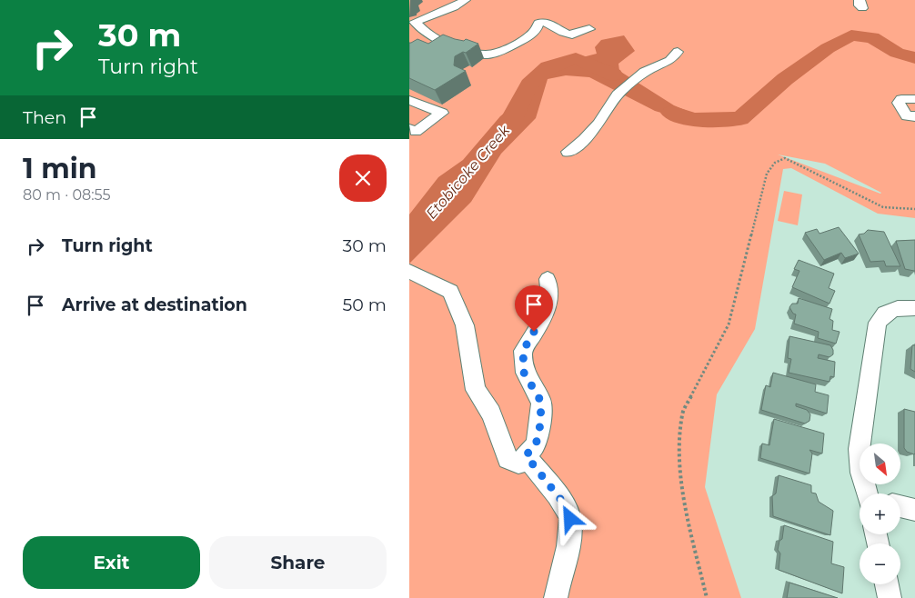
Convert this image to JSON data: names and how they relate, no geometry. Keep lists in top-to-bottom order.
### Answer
{
  "water": ["Etobicoke Creek"],
  "north": "bottom right",
  "page": {
    "turn": ["30 m", "Turn right"],
    "then": "Then",
    "heading": ["1 min", "80 m · 08:55"],
    "list": [
      {
        "name": "Turn right",
        "value": "30 m"
      },
      {
        "name": "Arrive at destination",
        "value": "50 m"
      }
    ],
    "map_buttons": ["+", "−"],
    "buttons": ["Exit", "Share"]
  }
}
